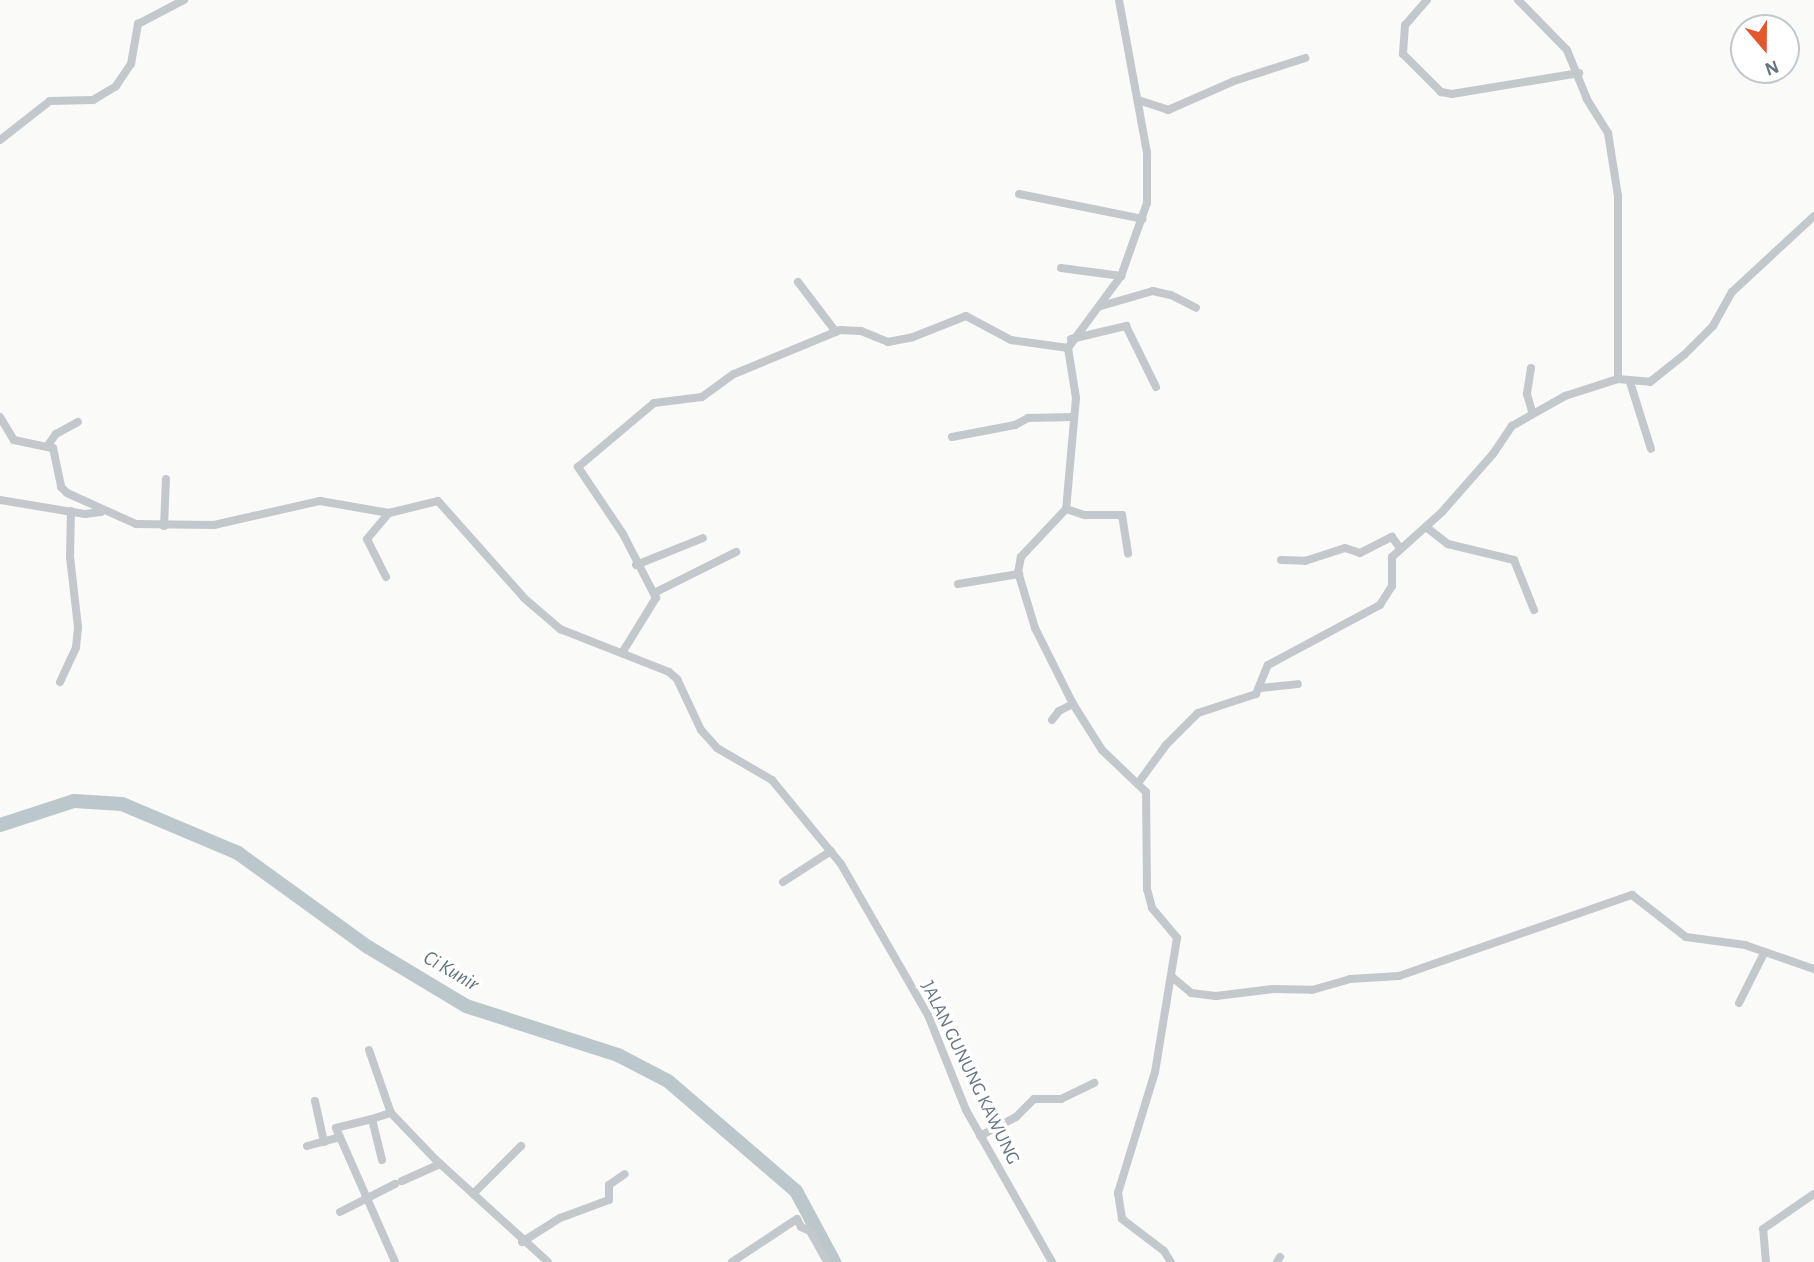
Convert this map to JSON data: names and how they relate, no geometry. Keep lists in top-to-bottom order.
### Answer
{
  "streets": {
    "street": ["JALAN GUNUNG KAWUNG"]
  },
  "water": ["Ci Kunir"],
  "north": "bottom"
}
